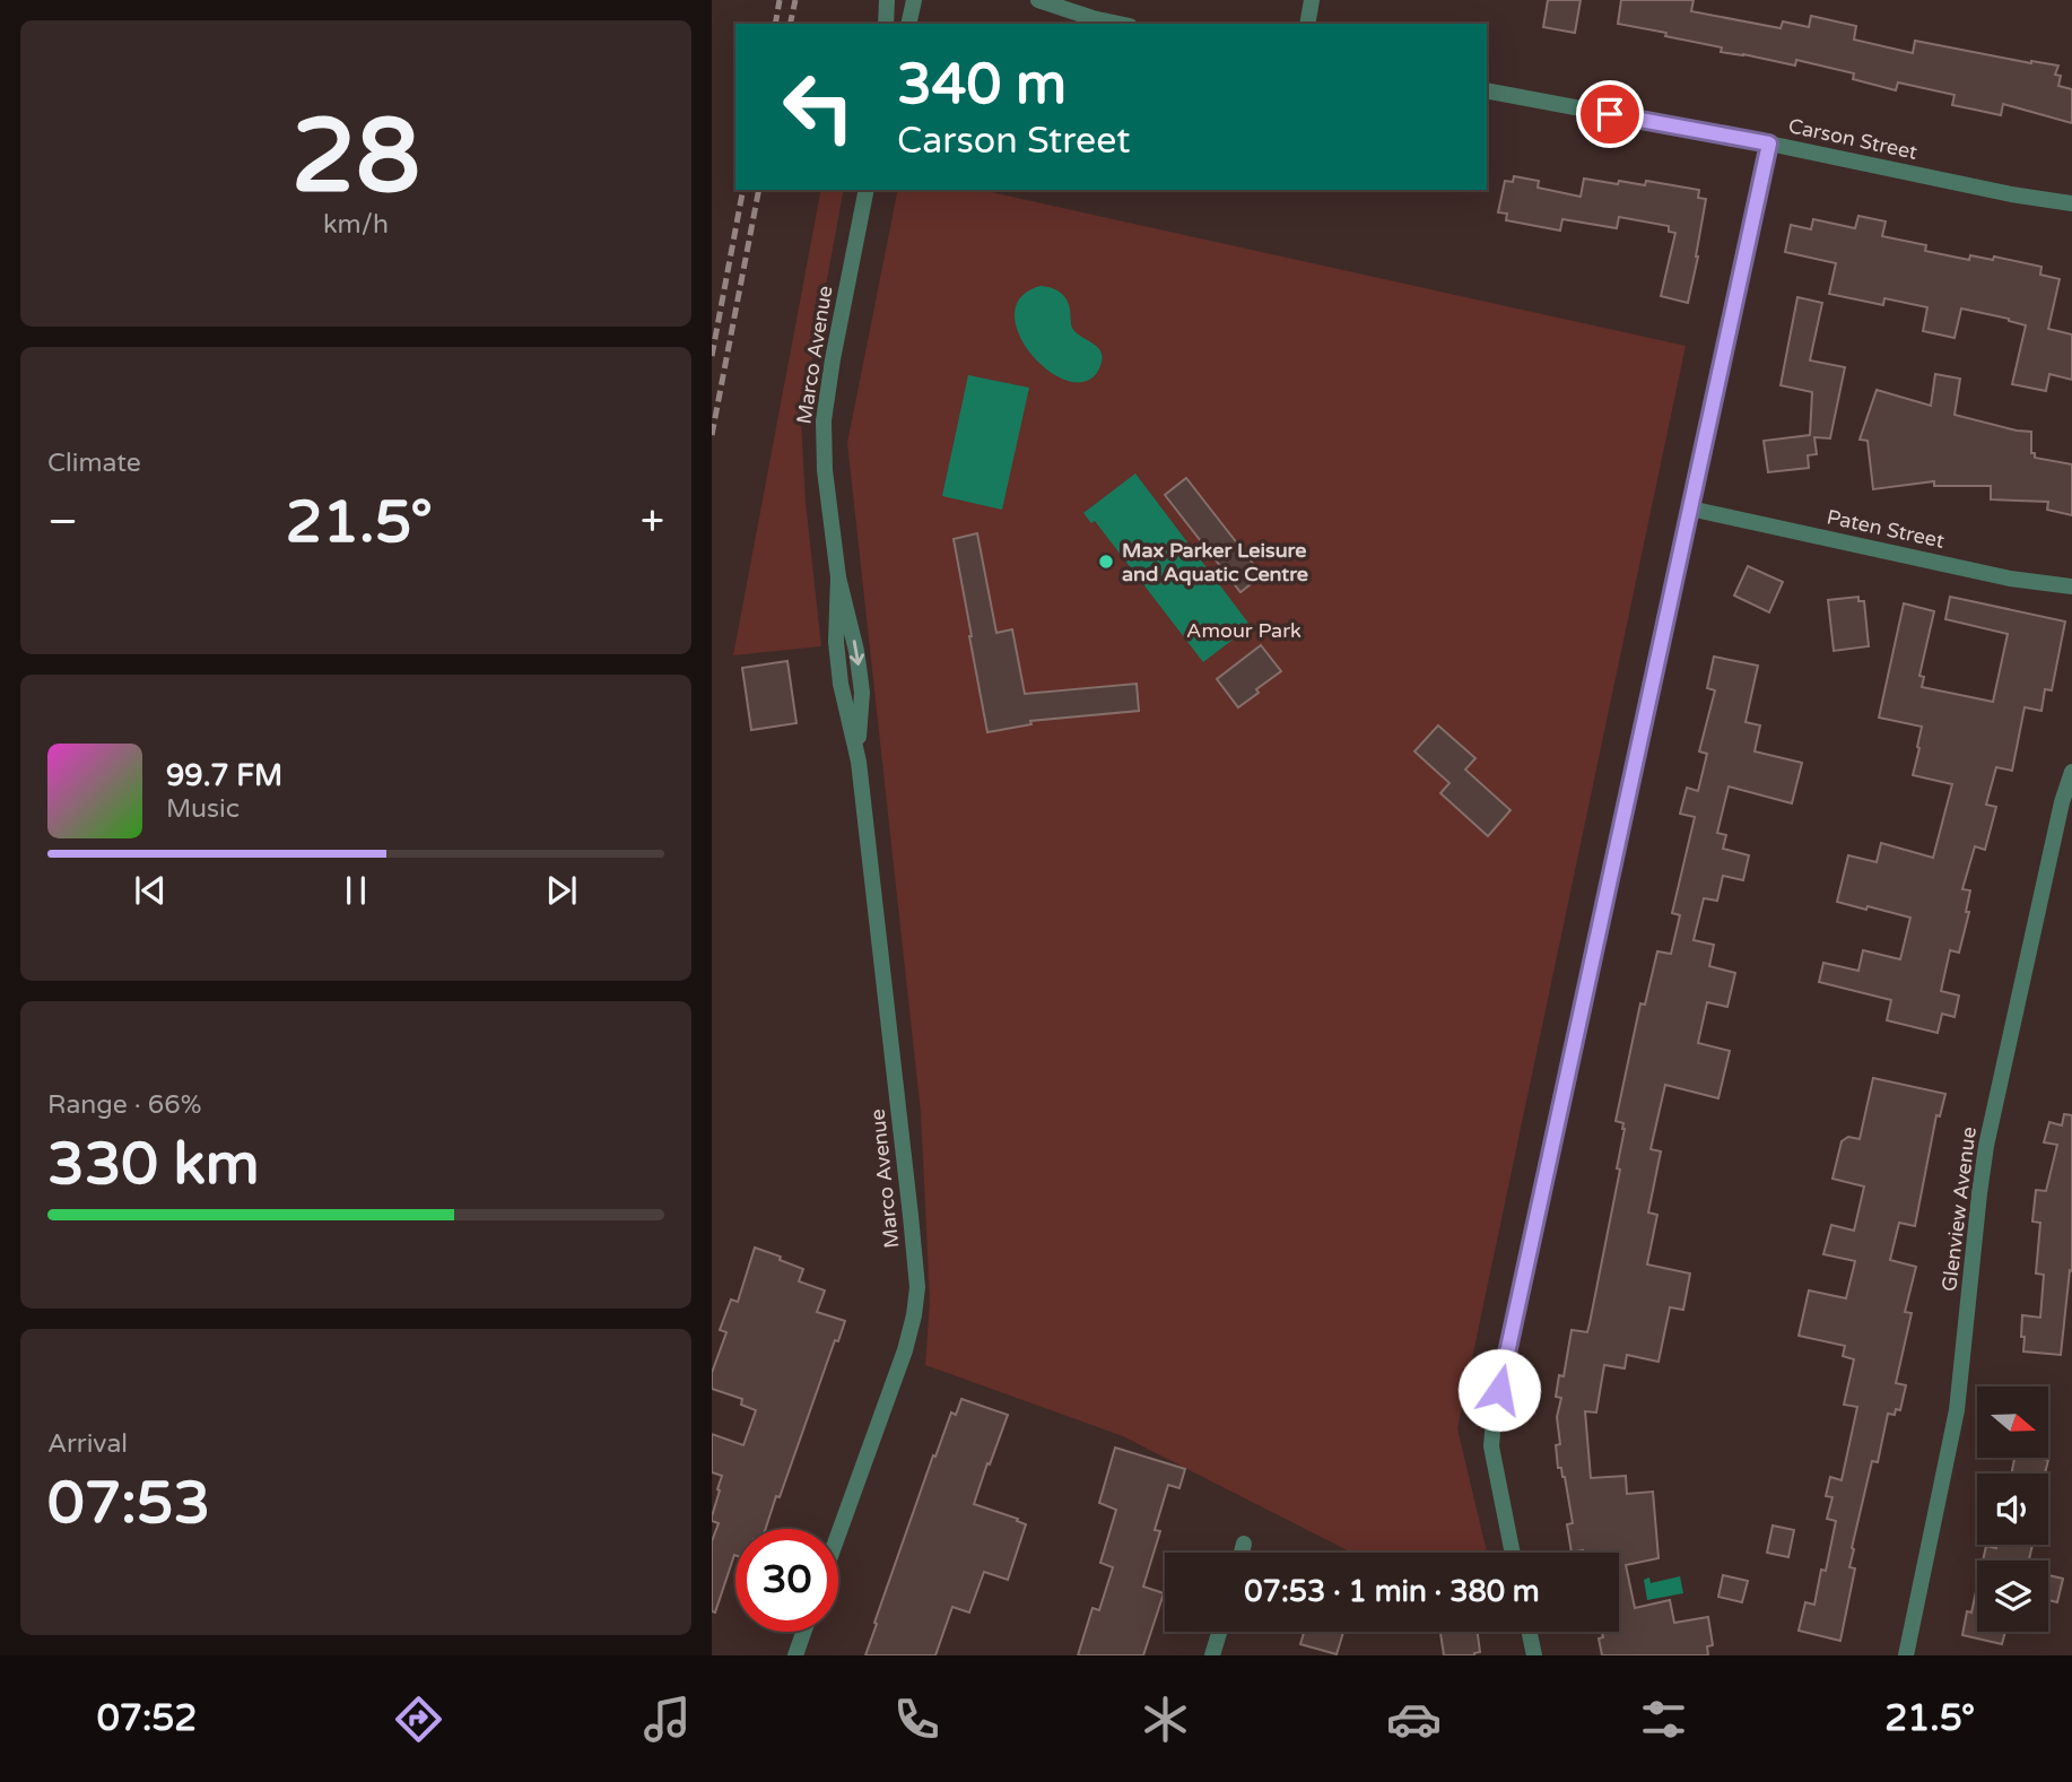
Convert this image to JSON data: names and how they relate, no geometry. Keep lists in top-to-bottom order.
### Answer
{
  "streets": {
    "street": [
      "Carson Street",
      "Marco Avenue",
      "Paten Street",
      "Glenview Avenue"
    ]
  },
  "parks": ["Amour Park"],
  "places": ["Max Parker Leisure and Aquatic Centre"],
  "north": "right",
  "page": {
    "tile": [
      ["28", "km/h"],
      "Climate",
      ["Range · 66%", "330 km"],
      ["Arrival", "07:53"]
    ],
    "turn": ["340 m", "Carson Street"],
    "heat": ["−", "21.5°", "+"],
    "song": ["99.7 FM", "Music"],
    "limit": "30",
    "trip": "07:53 · 1 min · 380 m",
    "tabs": ["07:52", "21.5°"]
  }
}
